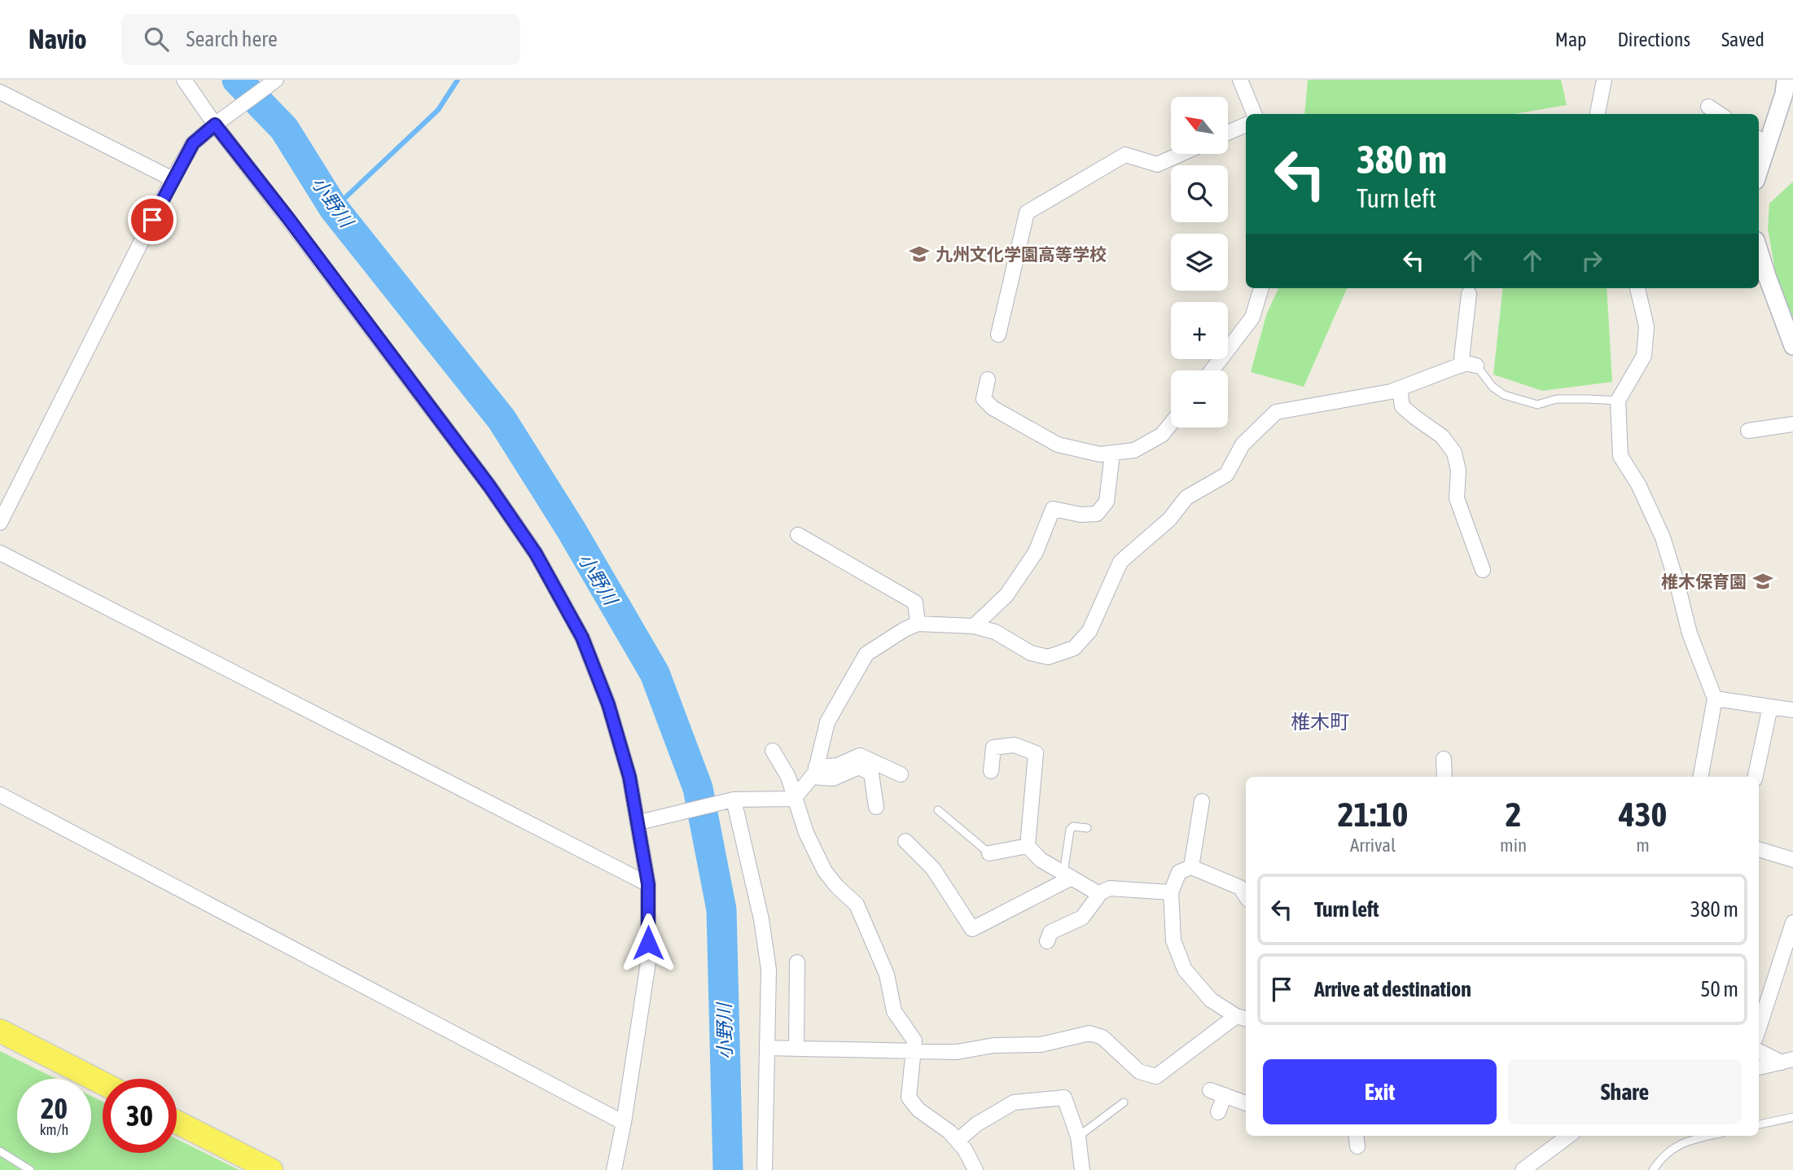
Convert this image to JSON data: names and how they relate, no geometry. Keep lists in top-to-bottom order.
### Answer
{
  "districts": ["椎木町"],
  "water": ["小野川"],
  "places": {
    "school or university": ["九州文化学園高等学校", "椎木保育園"]
  },
  "north": "top left",
  "page": {
    "header": "Navio",
    "search": "Search here",
    "nav": ["Map", "Directions", "Saved"],
    "map_buttons": ["+", "−"],
    "turn": ["380 m", "Turn left"],
    "eta": [
      "21:10",
      "Arrival",
      "2",
      "min",
      "430",
      "m"
    ],
    "list": [
      {
        "name": "Turn left",
        "value": "380 m"
      },
      {
        "name": "Arrive at destination",
        "value": "50 m"
      }
    ],
    "buttons": ["Exit", "Share"],
    "speed": "20 km/h",
    "limit": "30"
  }
}
